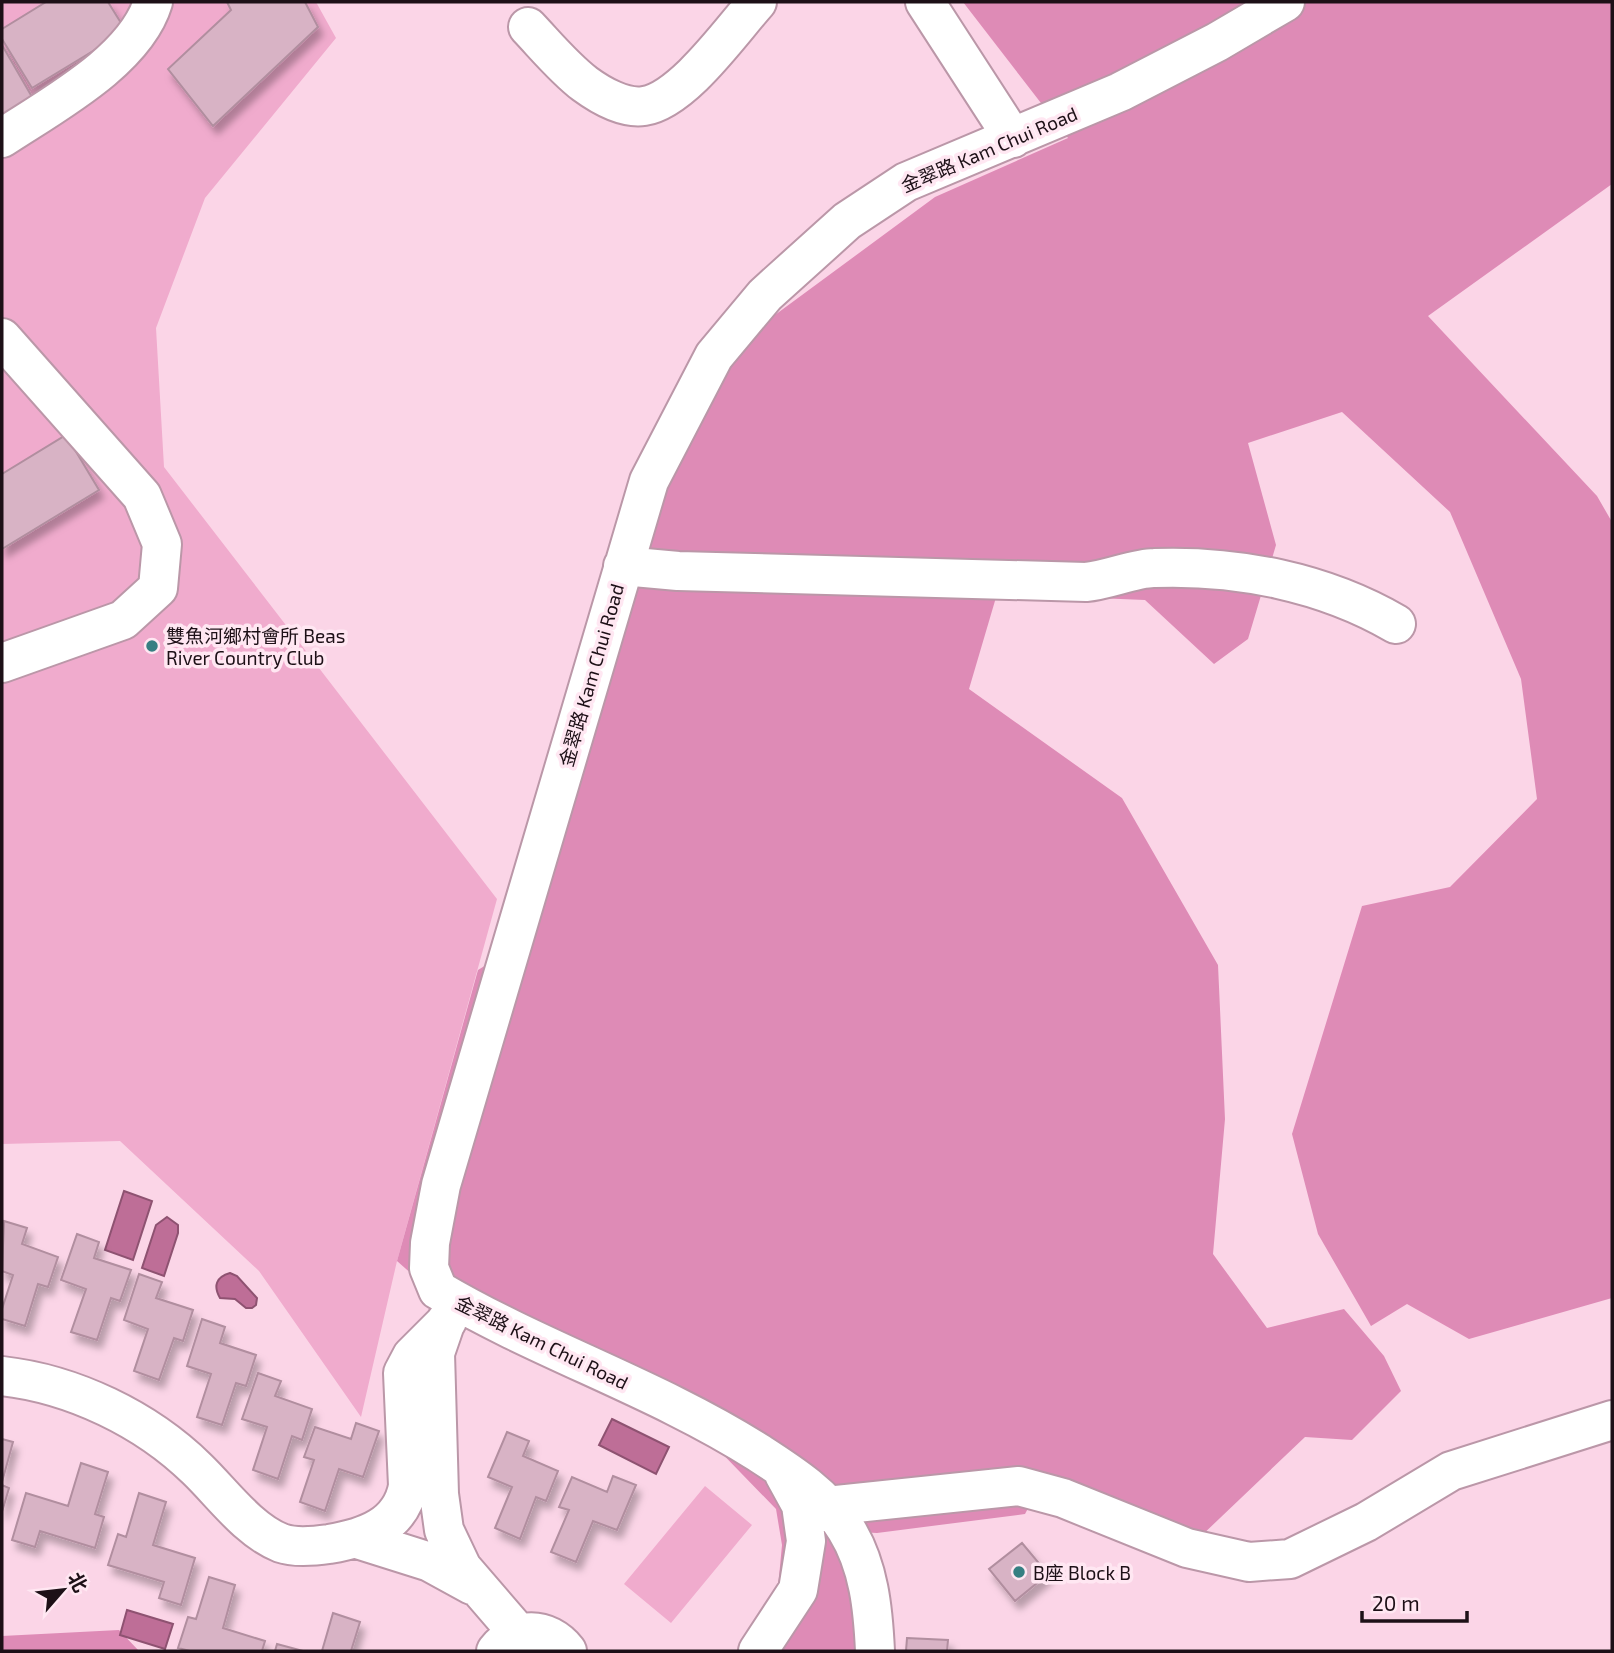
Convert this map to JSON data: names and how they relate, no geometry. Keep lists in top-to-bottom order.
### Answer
{
  "streets": {
    "street": ["金翠路 Kam Chui Road"]
  },
  "places": ["雙魚河鄉村會所 Beas River Country Club", "B座 Block B"],
  "scale_bar": "20 m",
  "north": "top right"
}
